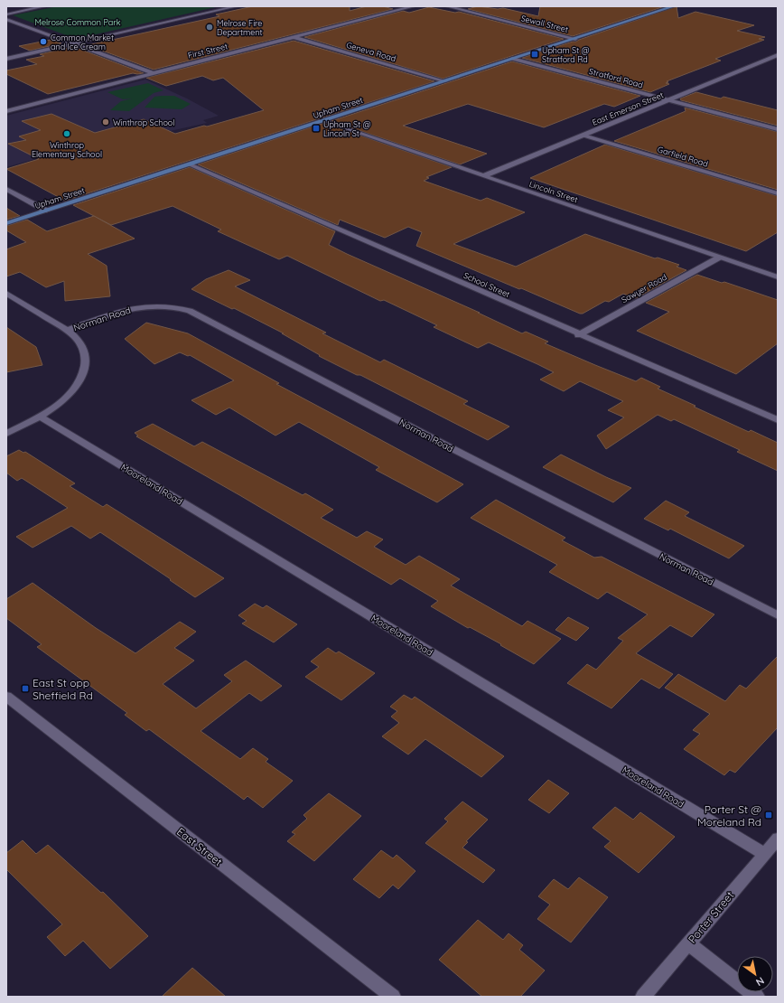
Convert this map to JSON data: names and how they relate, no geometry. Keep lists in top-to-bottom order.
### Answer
{
  "streets": {
    "main road": ["Upham Street"],
    "street": [
      "Sewall Street",
      "First Street",
      "Geneva Road",
      "Stratford Road",
      "East Emerson Street",
      "Garfield Road",
      "Lincoln Street",
      "School Street",
      "Sawyer Road",
      "Norman Road",
      "Mooreland Road",
      "East Street",
      "Porter Street"
    ]
  },
  "crossings": [
    ["Sewall Street", "Upham Street"],
    ["First Street", "Geneva Road"],
    ["Geneva Road", "Upham Street"],
    ["Stratford Road", "Upham Street"],
    ["Stratford Road", "East Emerson Street"],
    ["Upham Street", "Lincoln Street"],
    ["Upham Street", "School Street"],
    ["East Emerson Street", "Garfield Road"],
    ["East Emerson Street", "Lincoln Street"],
    ["Lincoln Street", "Sawyer Road"],
    ["School Street", "Sawyer Road"],
    ["Mooreland Road", "Porter Street"]
  ],
  "parks": ["Melrose Common Park"],
  "places": {
    "other": [
      "Melrose Fire Department",
      "Common Market and Ice Cream",
      "Winthrop School",
      "Winthrop Elementary School"
    ],
    "transit": [
      "Upham St @ Stratford Rd",
      "Upham St @ Lincoln St",
      "East St opp Sheffield Rd",
      "Porter St @ Moreland Rd"
    ]
  },
  "north": "bottom right"
}
